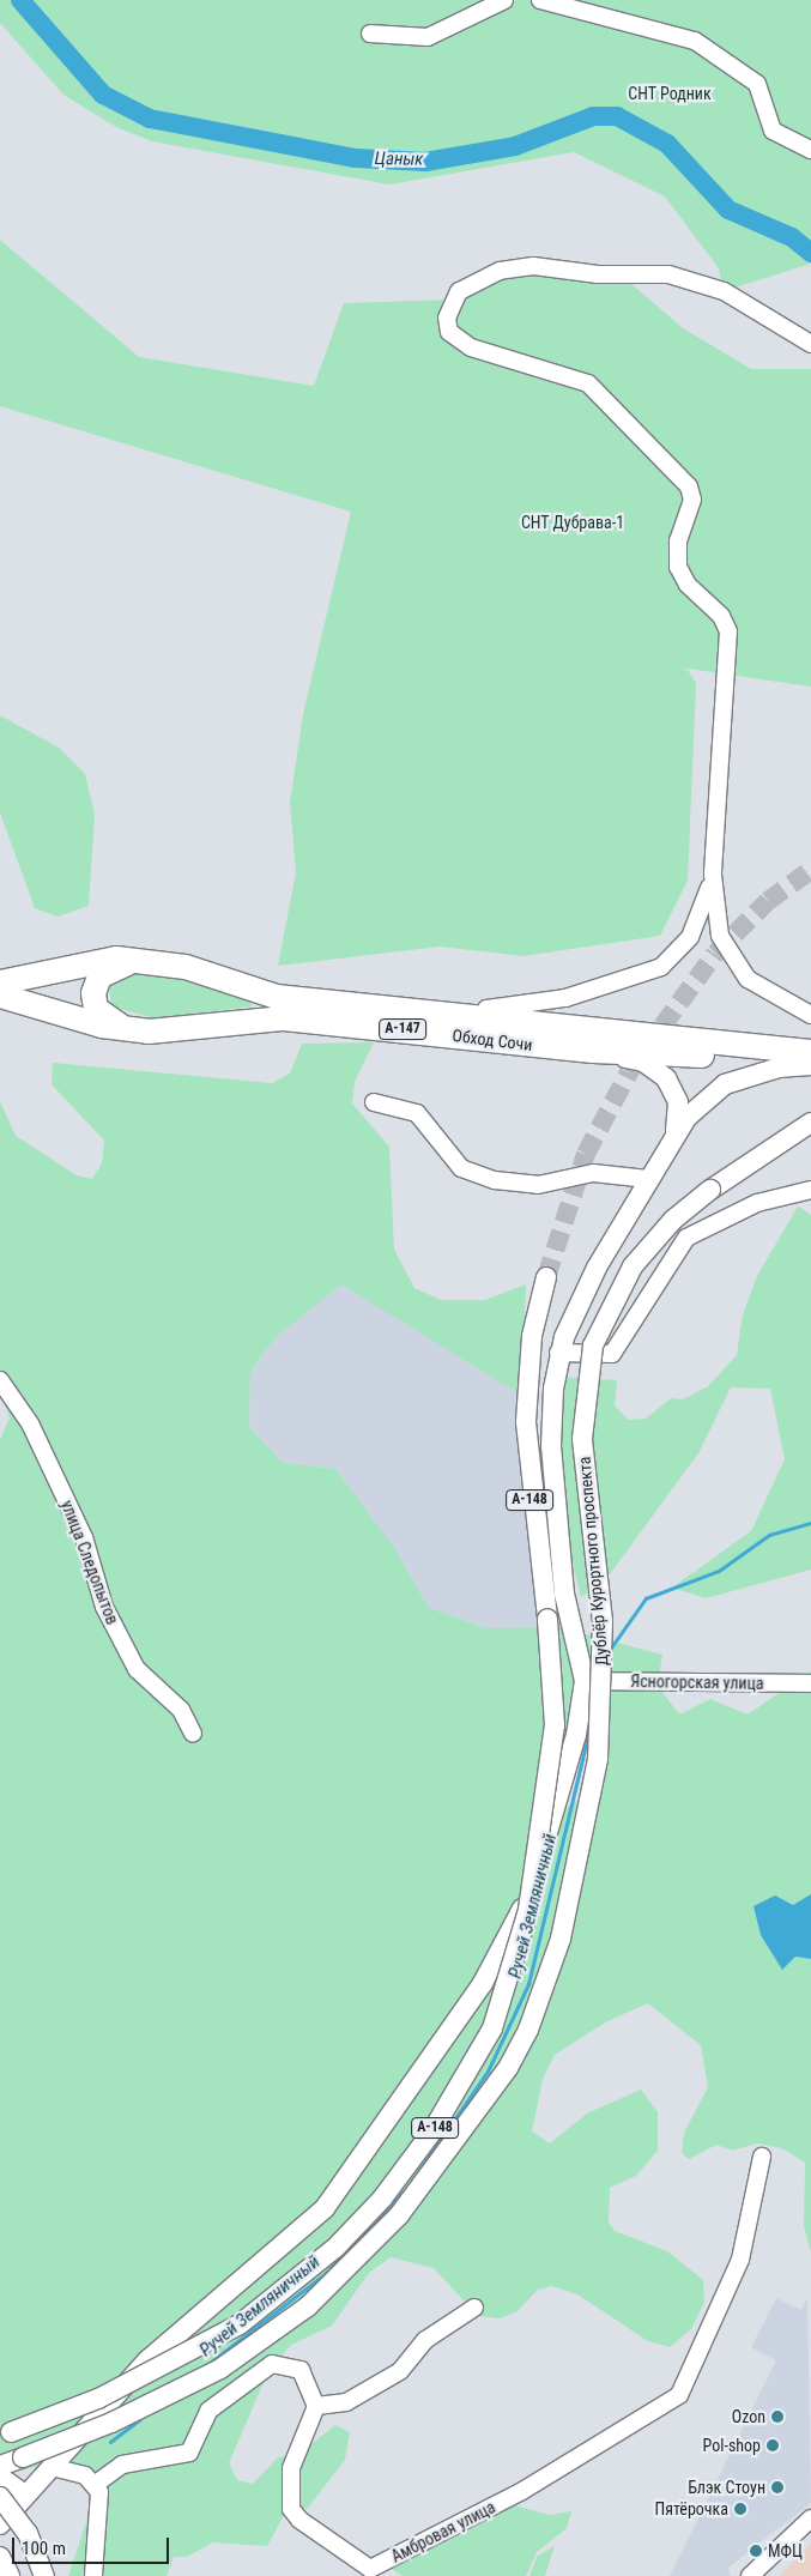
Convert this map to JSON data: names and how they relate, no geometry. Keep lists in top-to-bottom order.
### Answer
{
  "streets": {
    "highway": ["А-147", "Обход Сочи"],
    "main road": ["А-148", "Дублёр Курортного проспекта"],
    "street": ["улица Следопытов", "Ясногорская улица", "Амбровая улица"]
  },
  "crossings": [
    ["А-147", "Обход Сочи"]
  ],
  "water": ["Цанык", "Ручей Земляничный"],
  "parks": ["СНТ Родник", "СНТ Дубрава-1"],
  "places": [
    "Ozon",
    "Pol-shop",
    "Блэк Стоун",
    "Пятёрочка",
    "МФЦ"
  ],
  "scale_bar": "100 m"
}
